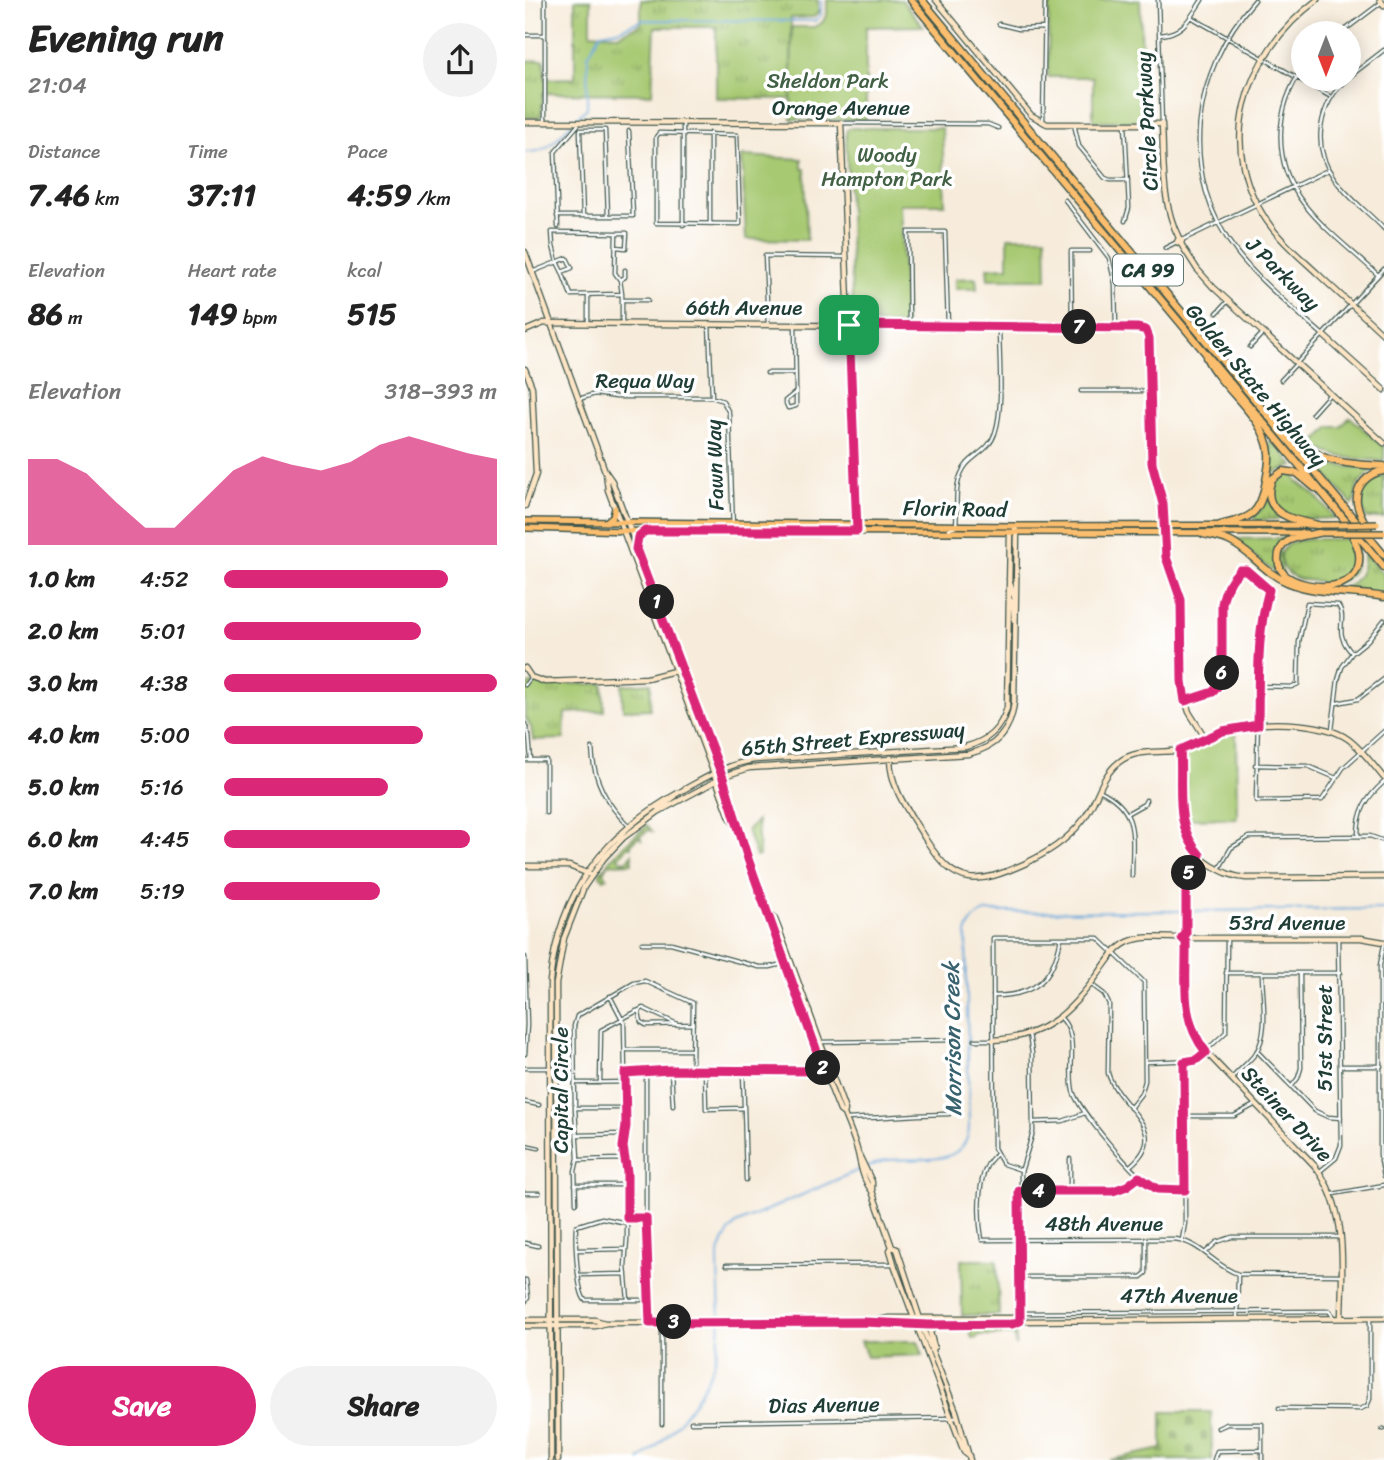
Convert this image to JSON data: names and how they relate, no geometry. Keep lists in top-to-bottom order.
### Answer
{
  "streets": {
    "highway": ["CA 99", "Golden State Highway"],
    "main road": [
      "Orange Avenue",
      "Circle Parkway",
      "66th Avenue",
      "Florin Road",
      "65th Street Expressway",
      "53rd Avenue",
      "Steiner Drive",
      "47th Avenue"
    ],
    "street": [
      "J Parkway",
      "Requa Way",
      "Fawn Way",
      "51st Street",
      "Capital Circle",
      "48th Avenue",
      "Dias Avenue"
    ]
  },
  "crossings": [
    ["66th Avenue", "Fawn Way"],
    ["Requa Way", "Fawn Way"],
    ["Fawn Way", "Florin Road"],
    ["Florin Road", "65th Street Expressway"],
    ["53rd Avenue", "51st Street"],
    ["53rd Avenue", "Steiner Drive"],
    ["51st Street", "Steiner Drive"],
    ["Steiner Drive", "47th Avenue"]
  ],
  "water": ["Morrison Creek"],
  "parks": ["Sheldon Park", "Woody Hampton Park"],
  "north": "bottom",
  "page": {
    "heading": ["Evening run", "21:04"],
    "stats": [
      ["Distance", "7.46 km"],
      ["Time", "37:11"],
      ["Pace", "4:59 /km"],
      ["Elevation", "86 m"],
      ["Heart rate", "149 bpm"],
      ["kcal", "515"]
    ],
    "pins": [
      "7",
      "1",
      "6",
      "5",
      "2",
      "4",
      "3"
    ],
    "chart": ["Elevation", "318–393 m"],
    "list": [
      {
        "name": "1.0 km",
        "note": "4:52"
      },
      {
        "name": "2.0 km",
        "note": "5:01"
      },
      {
        "name": "3.0 km",
        "note": "4:38"
      },
      {
        "name": "4.0 km",
        "note": "5:00"
      },
      {
        "name": "5.0 km",
        "note": "5:16"
      },
      {
        "name": "6.0 km",
        "note": "4:45"
      },
      {
        "name": "7.0 km",
        "note": "5:19"
      }
    ],
    "buttons": ["Save", "Share"]
  }
}
